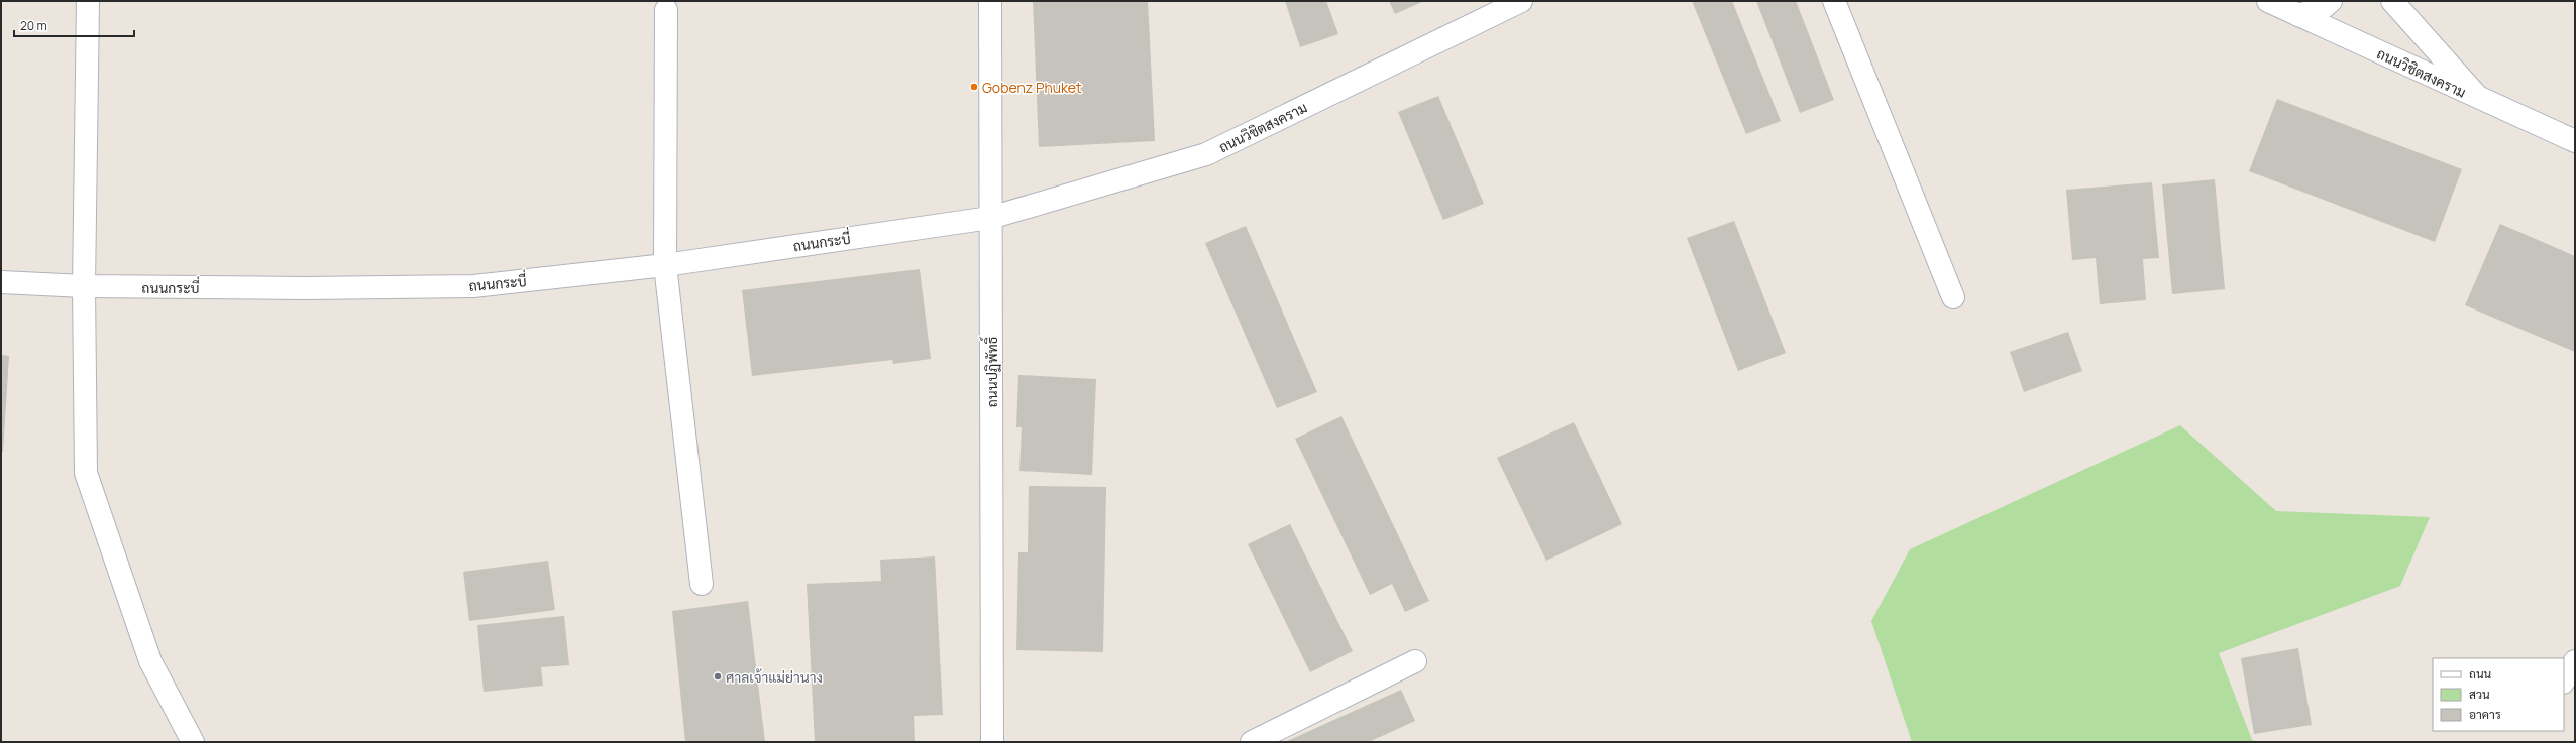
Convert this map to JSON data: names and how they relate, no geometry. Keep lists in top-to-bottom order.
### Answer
{
  "streets": {
    "street": ["ถนนวิชิตสงคราม", "ถนนกระบี่", "ถนนปฏิพัทธิ์"]
  },
  "crossings": [
    ["ถนนวิชิตสงคราม", "ถนนกระบี่"],
    ["ถนนวิชิตสงคราม", "ถนนปฏิพัทธิ์"],
    ["ถนนกระบี่", "ถนนปฏิพัทธิ์"]
  ],
  "places": ["Gobenz Phuket", "ศาลเจ้าแม่ย่านาง"],
  "legend": ["ถนน", "สวน", "อาคาร"],
  "scale_bar": "20 m"
}
